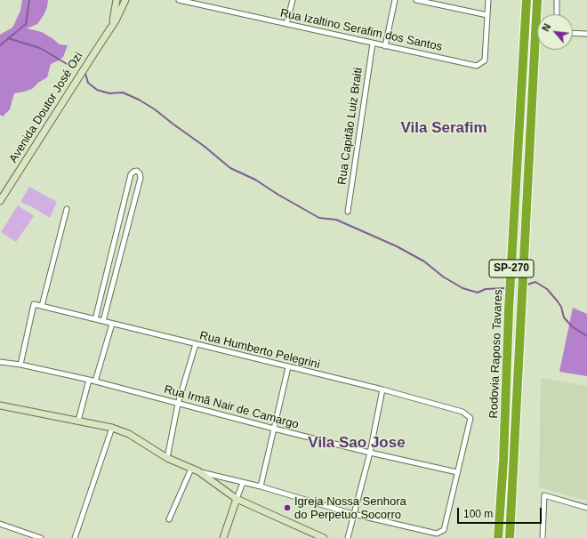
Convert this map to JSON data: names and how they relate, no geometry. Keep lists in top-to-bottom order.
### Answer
{
  "streets": {
    "highway": ["SP-270", "Rodovia Raposo Tavares"],
    "main road": ["Avenida Doutor José Ozi"],
    "street": [
      "Rua Izaltino Serafim dos Santos",
      "Rua Capitão Luiz Braiti",
      "Rua Humberto Pelegrini",
      "Rua Irmã Nair de Camargo"
    ]
  },
  "crossings": [
    ["Rua Izaltino Serafim dos Santos", "Rua Capitão Luiz Braiti"],
    ["Rua Humberto Pelegrini", "Rua Irmã Nair de Camargo"]
  ],
  "districts": ["Vila Serafim", "Vila Sao Jose"],
  "places": ["Igreja Nossa Senhora do Perpetuo Socorro"],
  "scale_bar": "100 m",
  "north": "top left"
}
